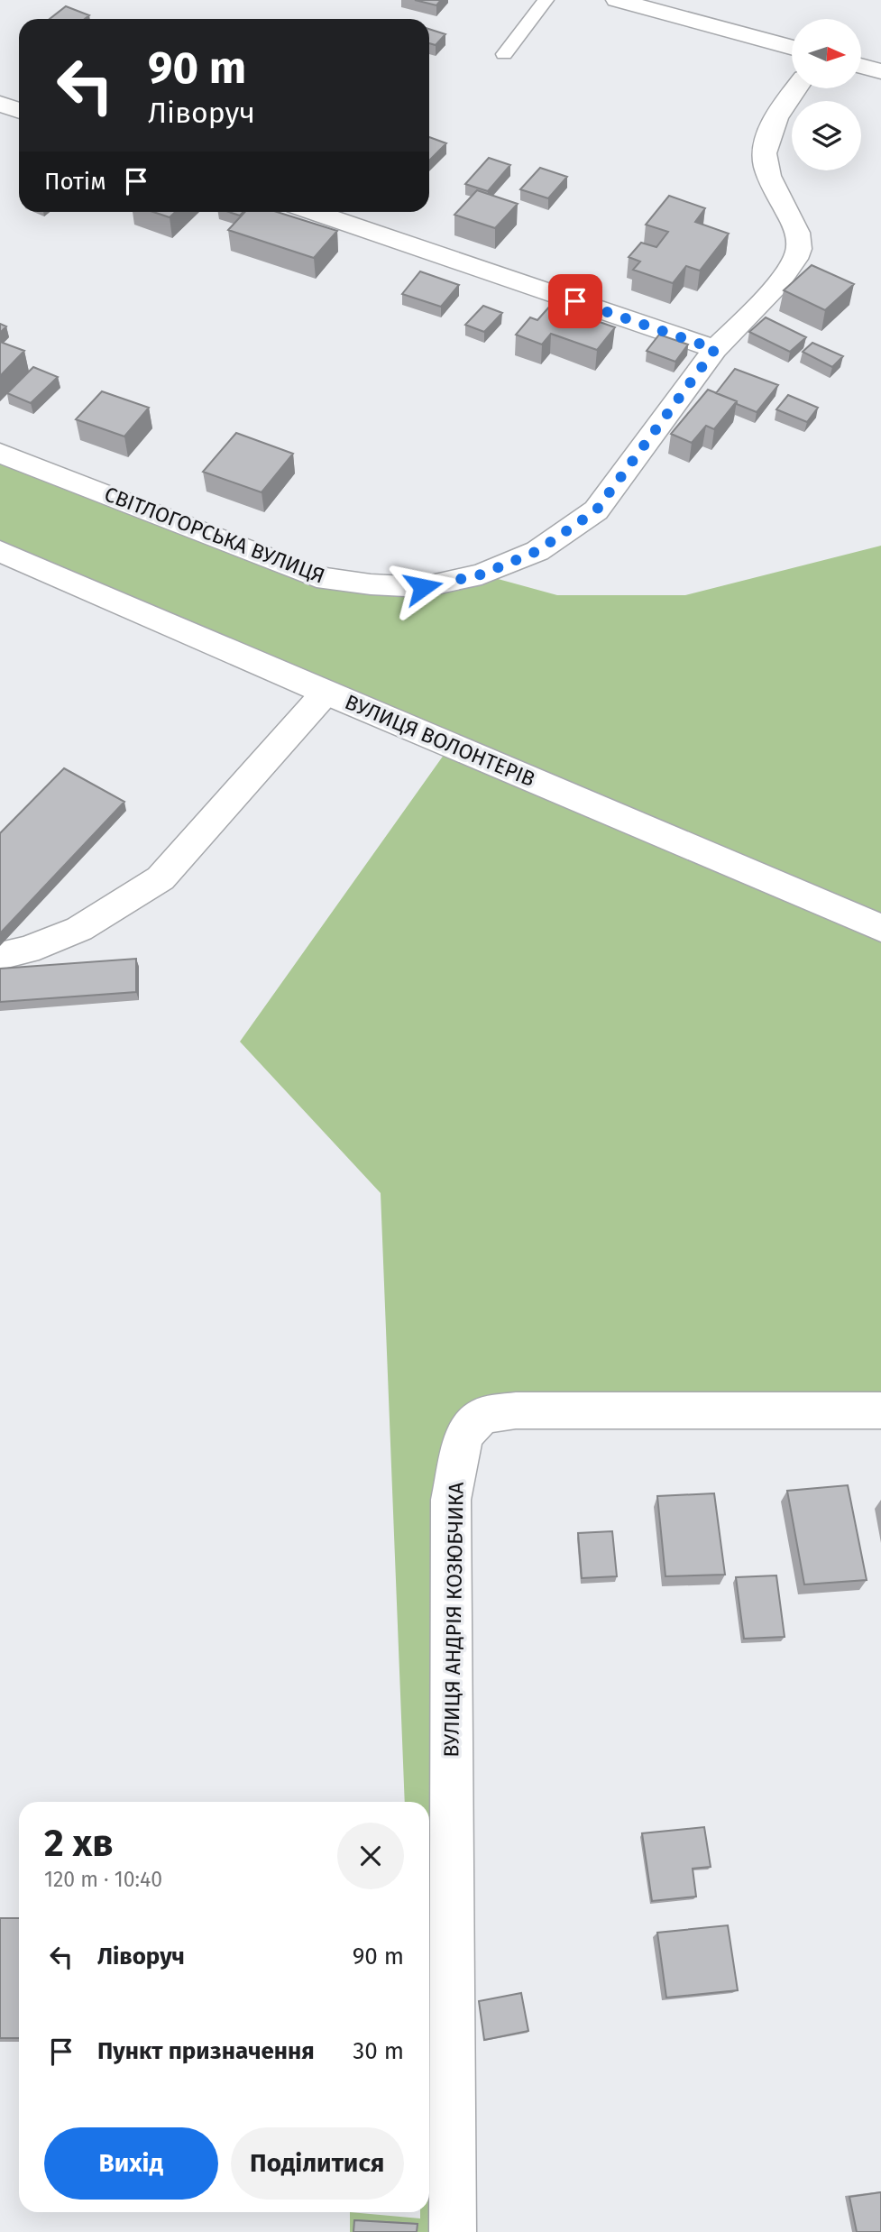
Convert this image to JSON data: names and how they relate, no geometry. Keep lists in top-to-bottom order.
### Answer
{
  "streets": {
    "street": ["СВІТЛОГОРСЬКА ВУЛИЦЯ", "ВУЛИЦЯ ВОЛОНТЕРІВ", "ВУЛИЦЯ АНДРІЯ КОЗЮБЧИКА"]
  },
  "north": "right",
  "page": {
    "turn": ["90 m", "Ліворуч"],
    "then": "Потім",
    "heading": ["2 хв", "120 m · 10:40"],
    "list": [
      {
        "name": "Ліворуч",
        "value": "90 m"
      },
      {
        "name": "Пункт призначення",
        "value": "30 m"
      }
    ],
    "buttons": ["Вихід", "Поділитися"]
  }
}
